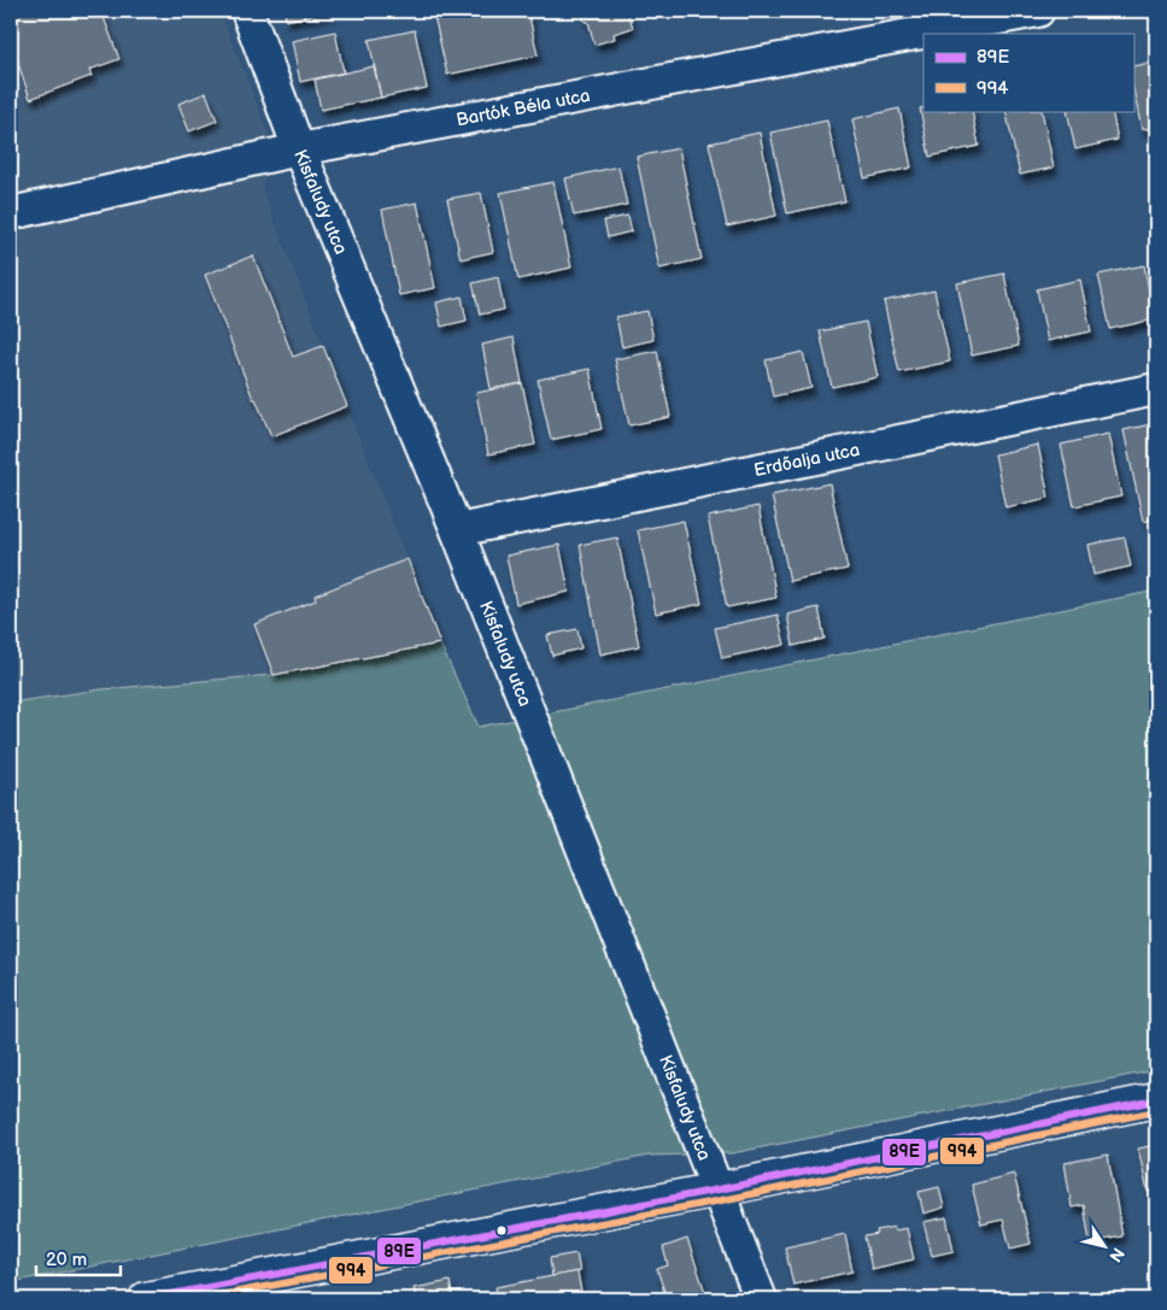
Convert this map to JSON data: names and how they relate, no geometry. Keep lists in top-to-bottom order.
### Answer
{
  "streets": {
    "street": ["Bartók Béla utca", "Kisfaludy utca", "Erdőalja utca"]
  },
  "crossings": [
    ["Bartók Béla utca", "Kisfaludy utca"],
    ["Kisfaludy utca", "Erdőalja utca"]
  ],
  "lines": ["transit line 89E", "transit line 994"],
  "legend": ["89E", "994"],
  "scale_bar": "20 m",
  "north": "bottom right"
}
